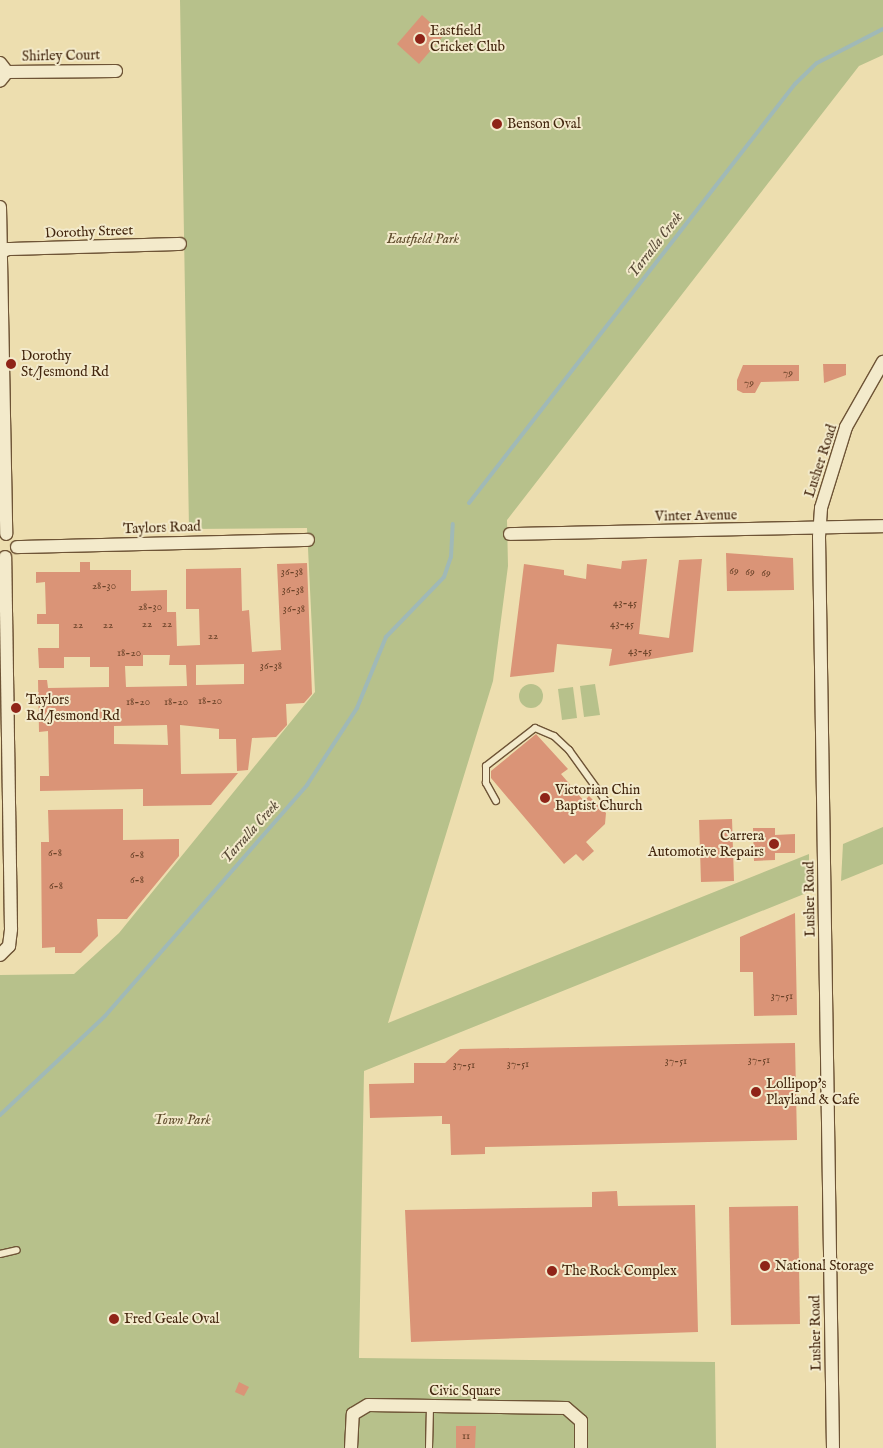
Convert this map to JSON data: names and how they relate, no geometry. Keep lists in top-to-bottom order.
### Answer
{
  "streets": {
    "street": [
      "Shirley Court",
      "Dorothy Street",
      "Lusher Road",
      "Vinter Avenue",
      "Taylors Road",
      "Civic Square"
    ]
  },
  "crossings": [
    ["Lusher Road", "Vinter Avenue"]
  ],
  "water": ["Tarralla Creek"],
  "parks": ["Eastfield Park", "Town Park"],
  "places": [
    "Eastfield Cricket Club",
    "Benson Oval",
    "Dorothy St/Jesmond Rd",
    "Taylors Rd/Jesmond Rd",
    "Victorian Chin Baptist Church",
    "Carrera Automotive Repairs",
    "Lollipop's Playland & Cafe",
    "National Storage",
    "The Rock Complex",
    "Fred Geale Oval"
  ],
  "house_numbers": [
    "79",
    "79",
    "69",
    "36-38",
    "69",
    "69",
    "28-30",
    "36-38",
    "43-45",
    "28-30",
    "36-38",
    "22",
    "22",
    "43-45",
    "22",
    "22",
    "22",
    "43-45",
    "18-20",
    "36-38",
    "18-20",
    "18-20",
    "18-20",
    "6-8",
    "6-8",
    "6-8",
    "6-8",
    "37-51",
    "37-51",
    "37-51",
    "37-51",
    "37-51",
    "11"
  ]
}
